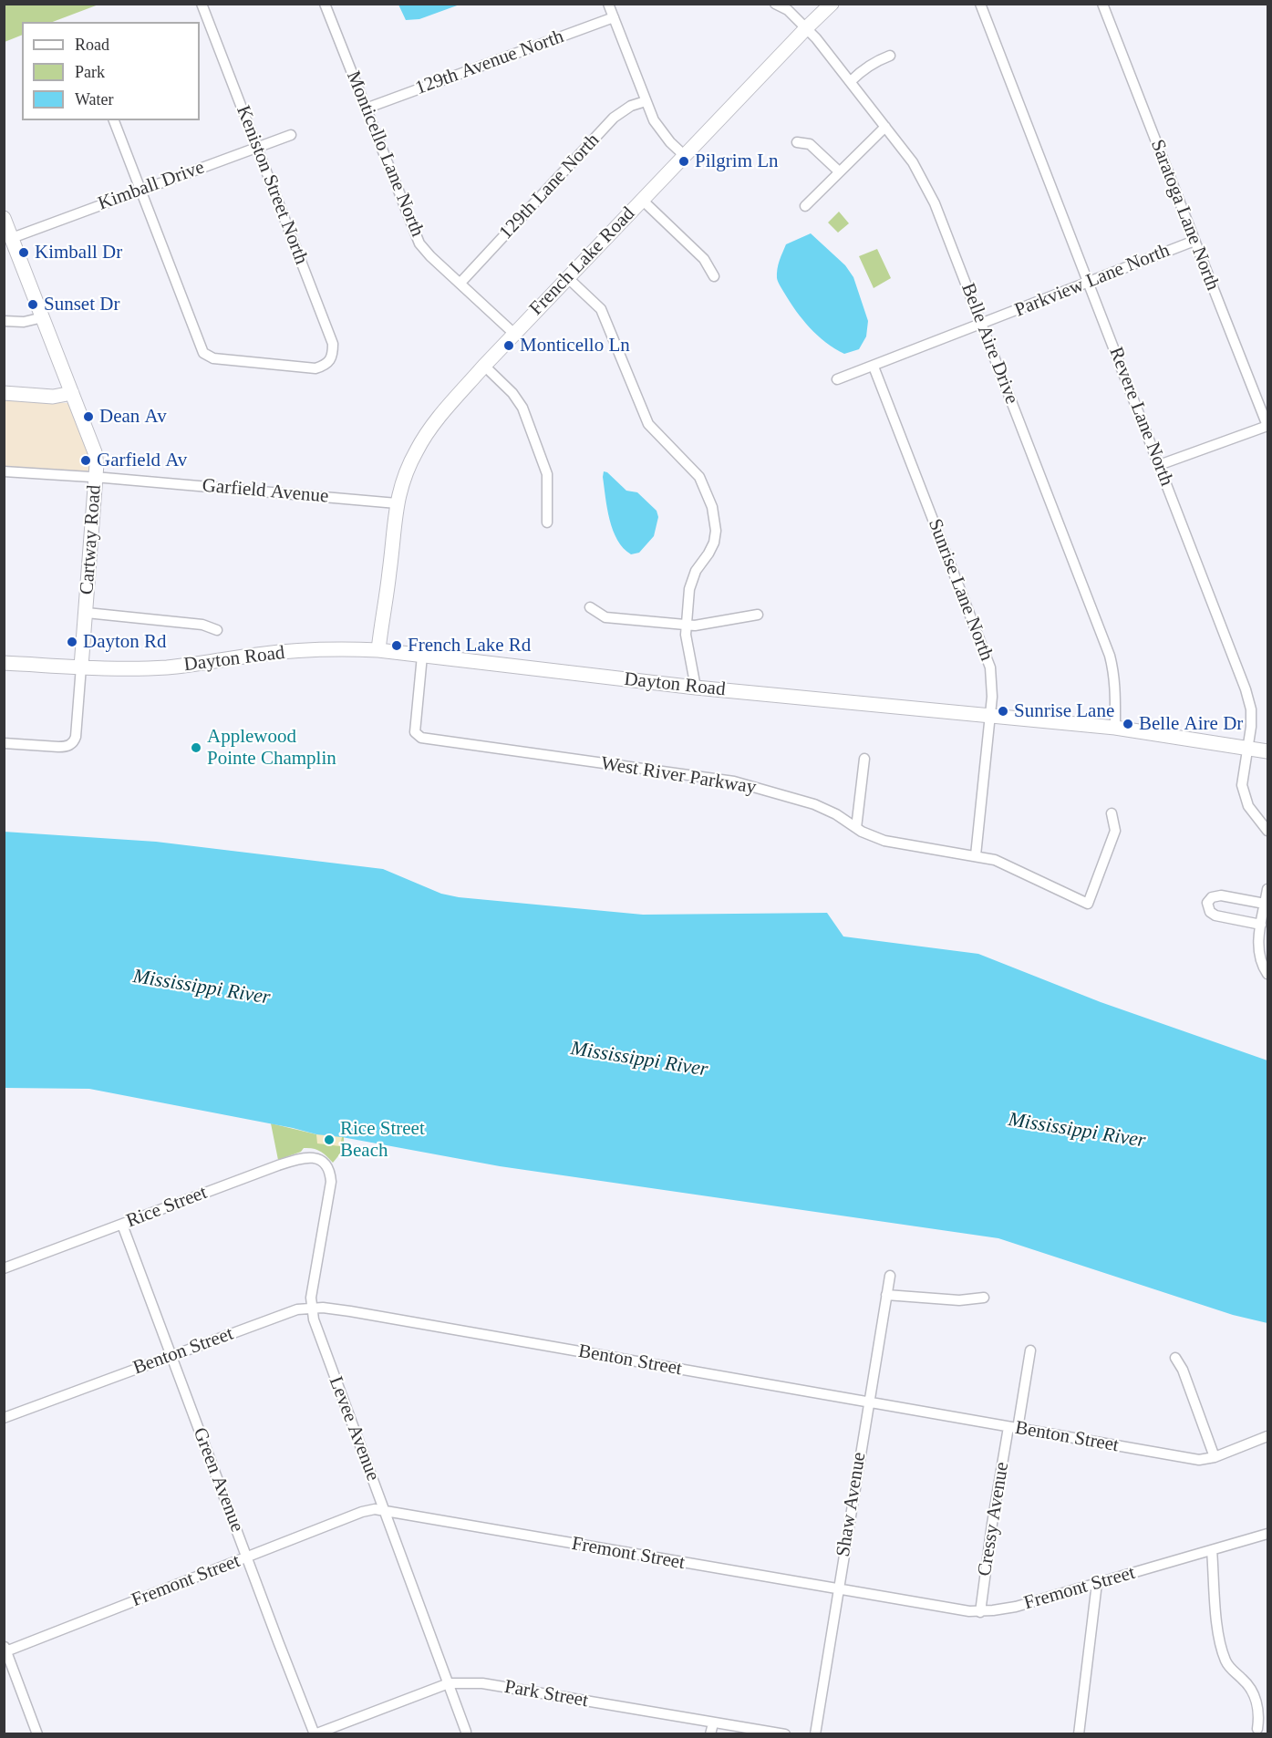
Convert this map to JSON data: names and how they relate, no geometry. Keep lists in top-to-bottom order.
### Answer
{
  "streets": {
    "street": [
      "129th Avenue North",
      "Monticello Lane North",
      "Keniston Street North",
      "Kimball Drive",
      "129th Lane North",
      "Saratoga Lane North",
      "French Lake Road",
      "Parkview Lane North",
      "Belle Aire Drive",
      "Revere Lane North",
      "Garfield Avenue",
      "Cartway Road",
      "Sunrise Lane North",
      "Dayton Road",
      "West River Parkway",
      "Rice Street",
      "Benton Street",
      "Levee Avenue",
      "Green Avenue",
      "Shaw Avenue",
      "Cressy Avenue",
      "Fremont Street",
      "Park Street"
    ]
  },
  "crossings": [
    ["129th Avenue North", "Monticello Lane North"],
    ["Monticello Lane North", "129th Lane North"],
    ["Monticello Lane North", "French Lake Road"],
    ["Keniston Street North", "Kimball Drive"],
    ["Kimball Drive", "Cartway Road"],
    ["Saratoga Lane North", "Parkview Lane North"],
    ["French Lake Road", "Belle Aire Drive"],
    ["French Lake Road", "Garfield Avenue"],
    ["French Lake Road", "Dayton Road"],
    ["Parkview Lane North", "Belle Aire Drive"],
    ["Parkview Lane North", "Revere Lane North"],
    ["Parkview Lane North", "Sunrise Lane North"],
    ["Belle Aire Drive", "Dayton Road"],
    ["Revere Lane North", "Dayton Road"],
    ["Garfield Avenue", "Cartway Road"],
    ["Cartway Road", "Dayton Road"],
    ["Sunrise Lane North", "Dayton Road"],
    ["Sunrise Lane North", "West River Parkway"],
    ["Dayton Road", "West River Parkway"],
    ["Rice Street", "Levee Avenue"],
    ["Rice Street", "Green Avenue"],
    ["Benton Street", "Levee Avenue"],
    ["Benton Street", "Green Avenue"],
    ["Benton Street", "Shaw Avenue"],
    ["Benton Street", "Cressy Avenue"],
    ["Levee Avenue", "Fremont Street"],
    ["Levee Avenue", "Park Street"],
    ["Green Avenue", "Fremont Street"],
    ["Green Avenue", "Park Street"],
    ["Shaw Avenue", "Fremont Street"],
    ["Cressy Avenue", "Fremont Street"]
  ],
  "water": ["Mississippi River"],
  "places": [
    "Pilgrim Ln",
    "Kimball Dr",
    "Sunset Dr",
    "Monticello Ln",
    "Dean Av",
    "Garfield Av",
    "Dayton Rd",
    "French Lake Rd",
    "Sunrise Lane",
    "Belle Aire Dr",
    "Applewood Pointe Champlin",
    "Rice Street Beach"
  ],
  "legend": ["Road", "Park", "Water"]
}
